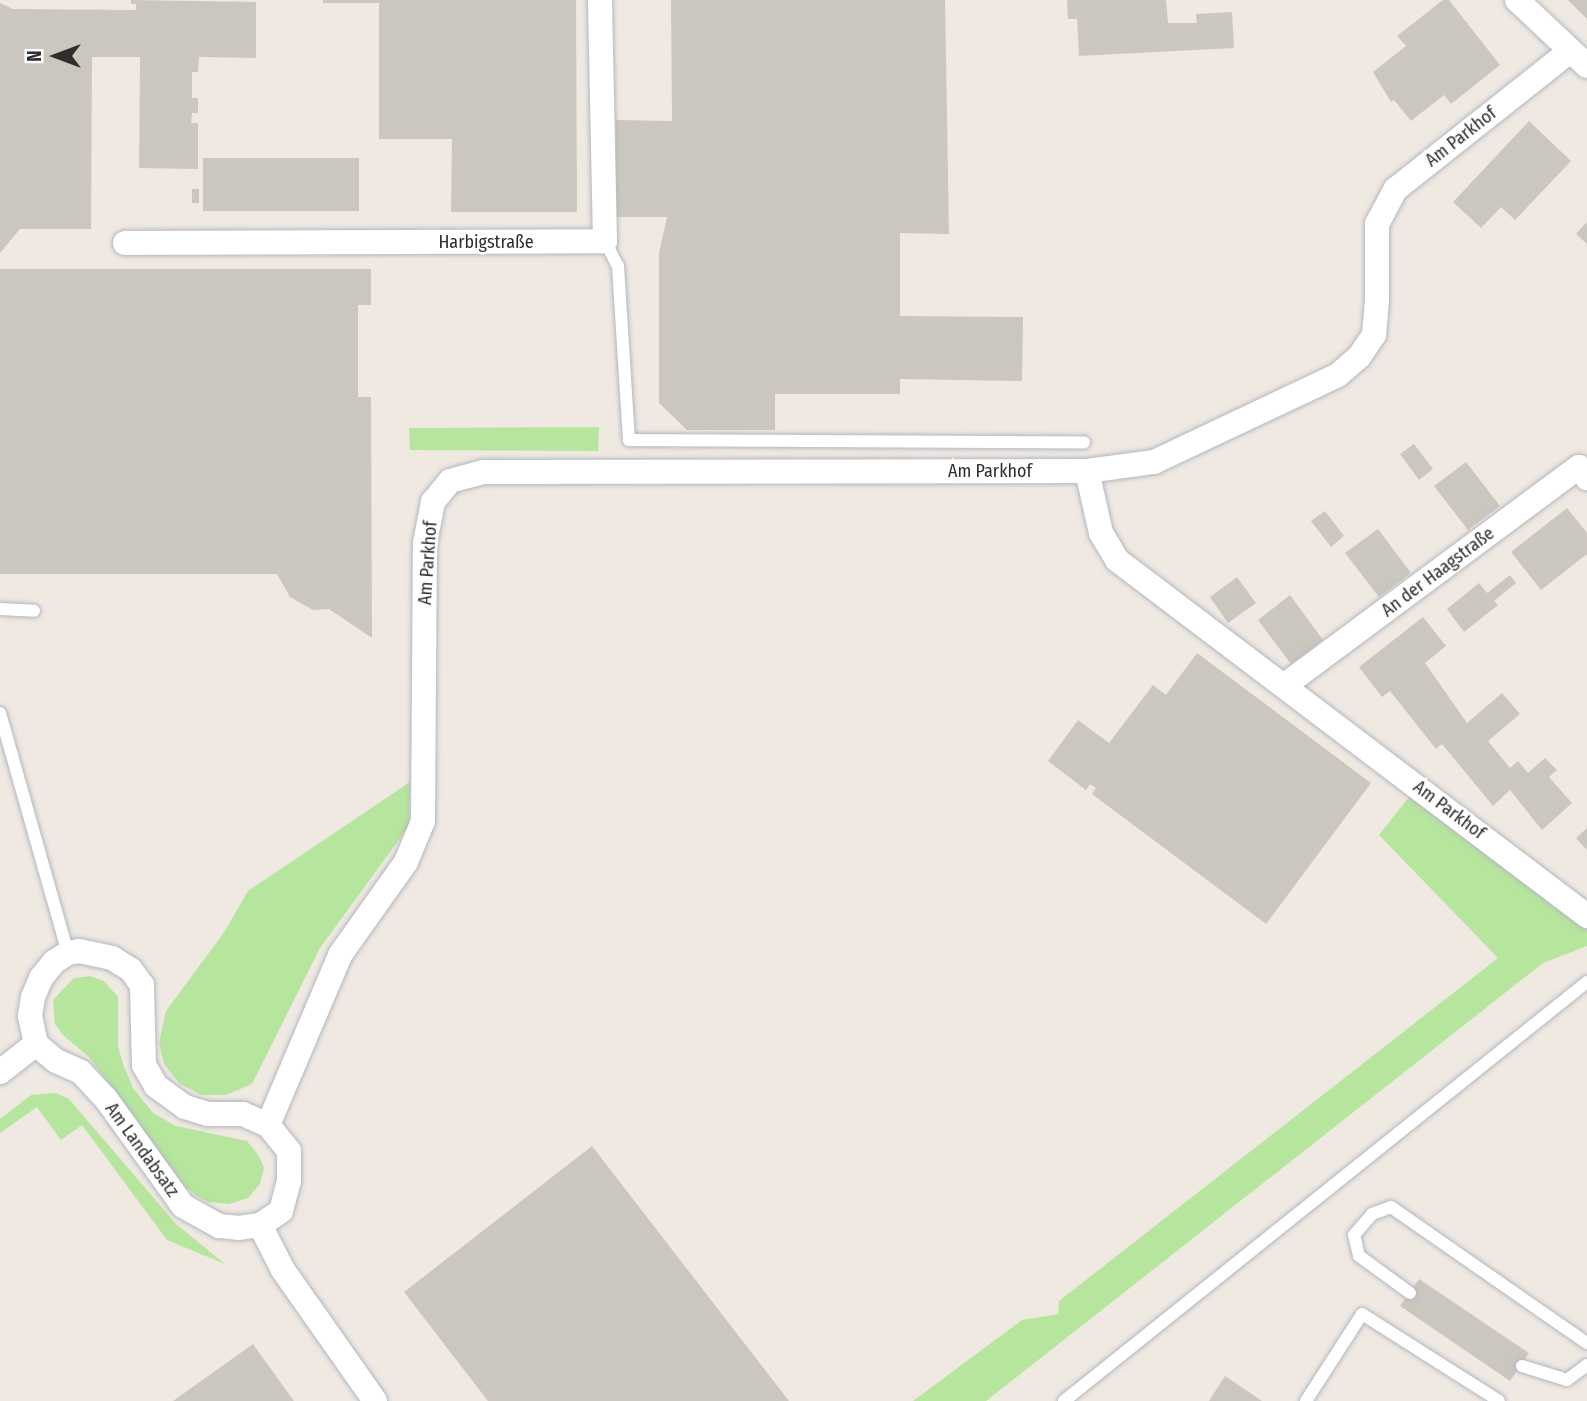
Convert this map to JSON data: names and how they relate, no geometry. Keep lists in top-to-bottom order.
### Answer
{
  "streets": {
    "street": [
      "Am Parkhof",
      "Harbigstraße",
      "An der Haagstraße",
      "Am Landabsatz"
    ]
  },
  "crossings": [
    ["Am Parkhof", "An der Haagstraße"]
  ],
  "north": "left"
}
